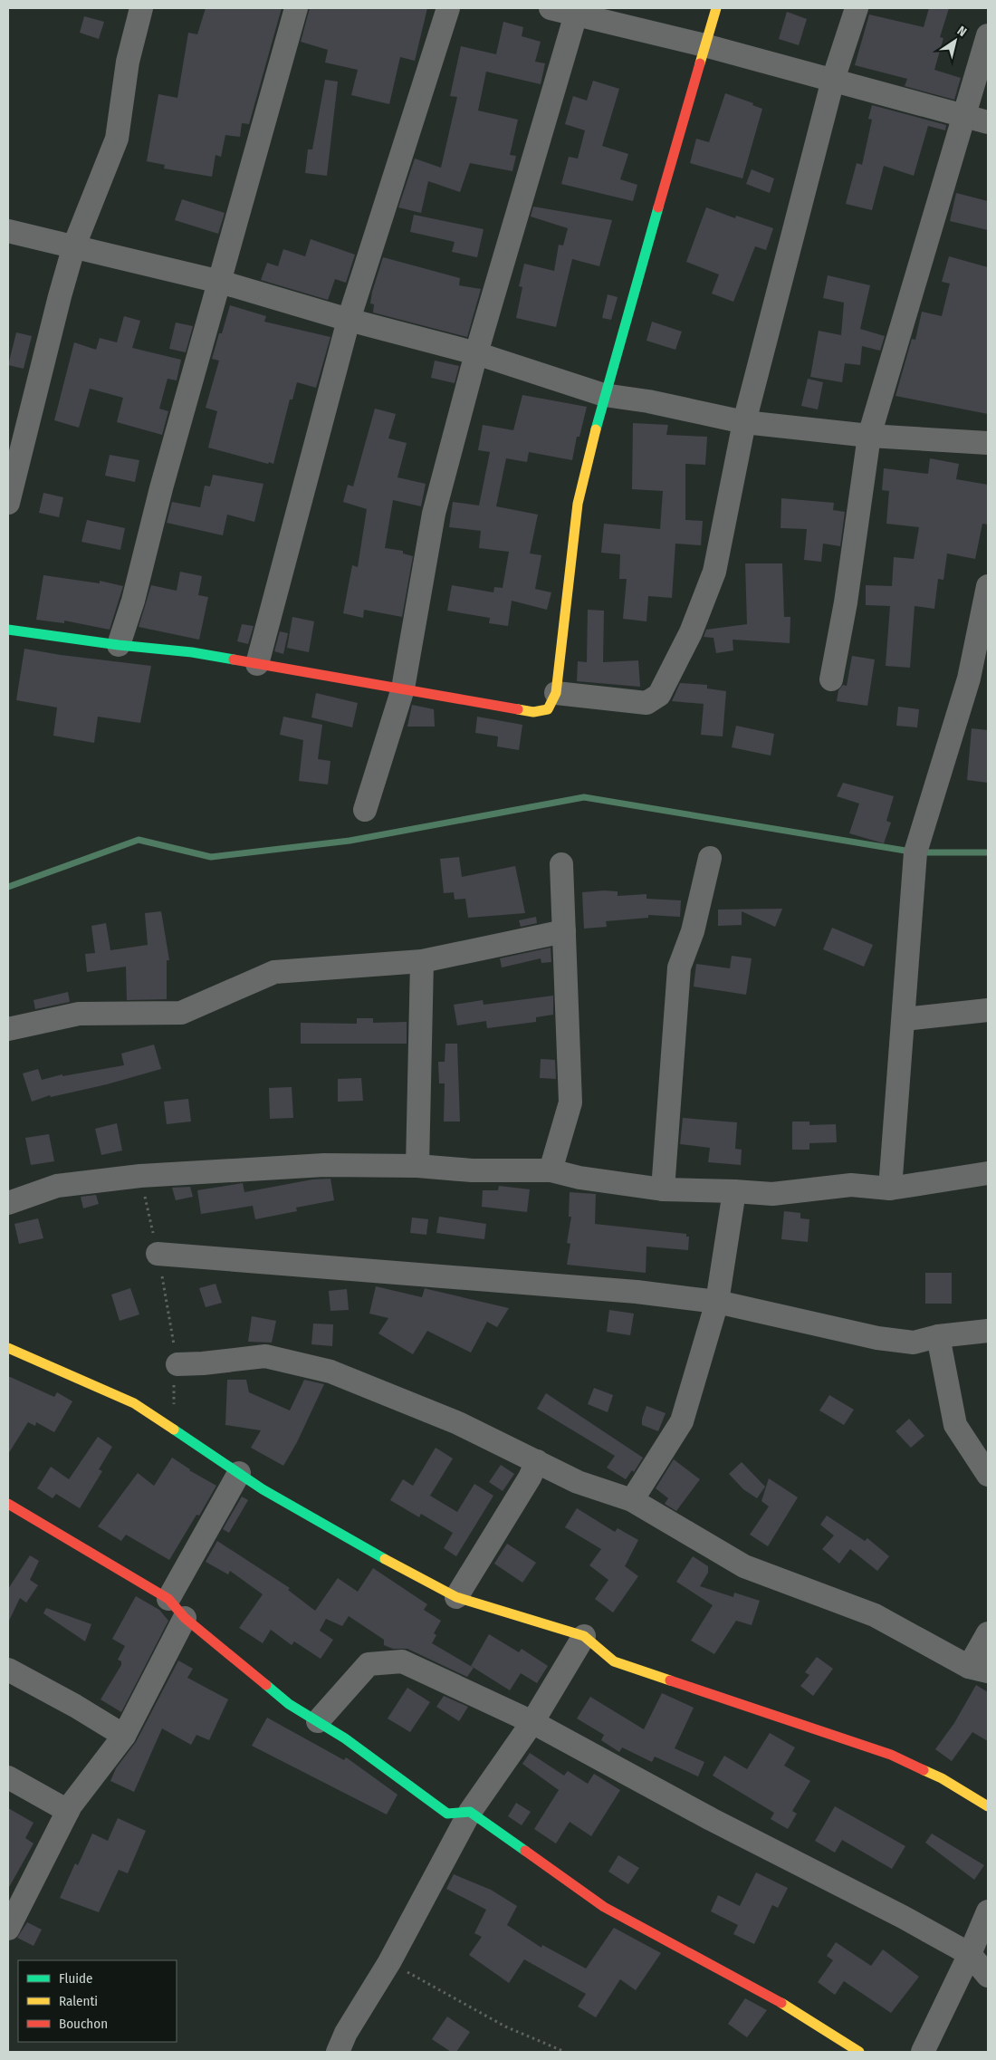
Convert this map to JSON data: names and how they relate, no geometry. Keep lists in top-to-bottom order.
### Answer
{
  "legend": ["Fluide", "Ralenti", "Bouchon"],
  "north": "top right"
}
